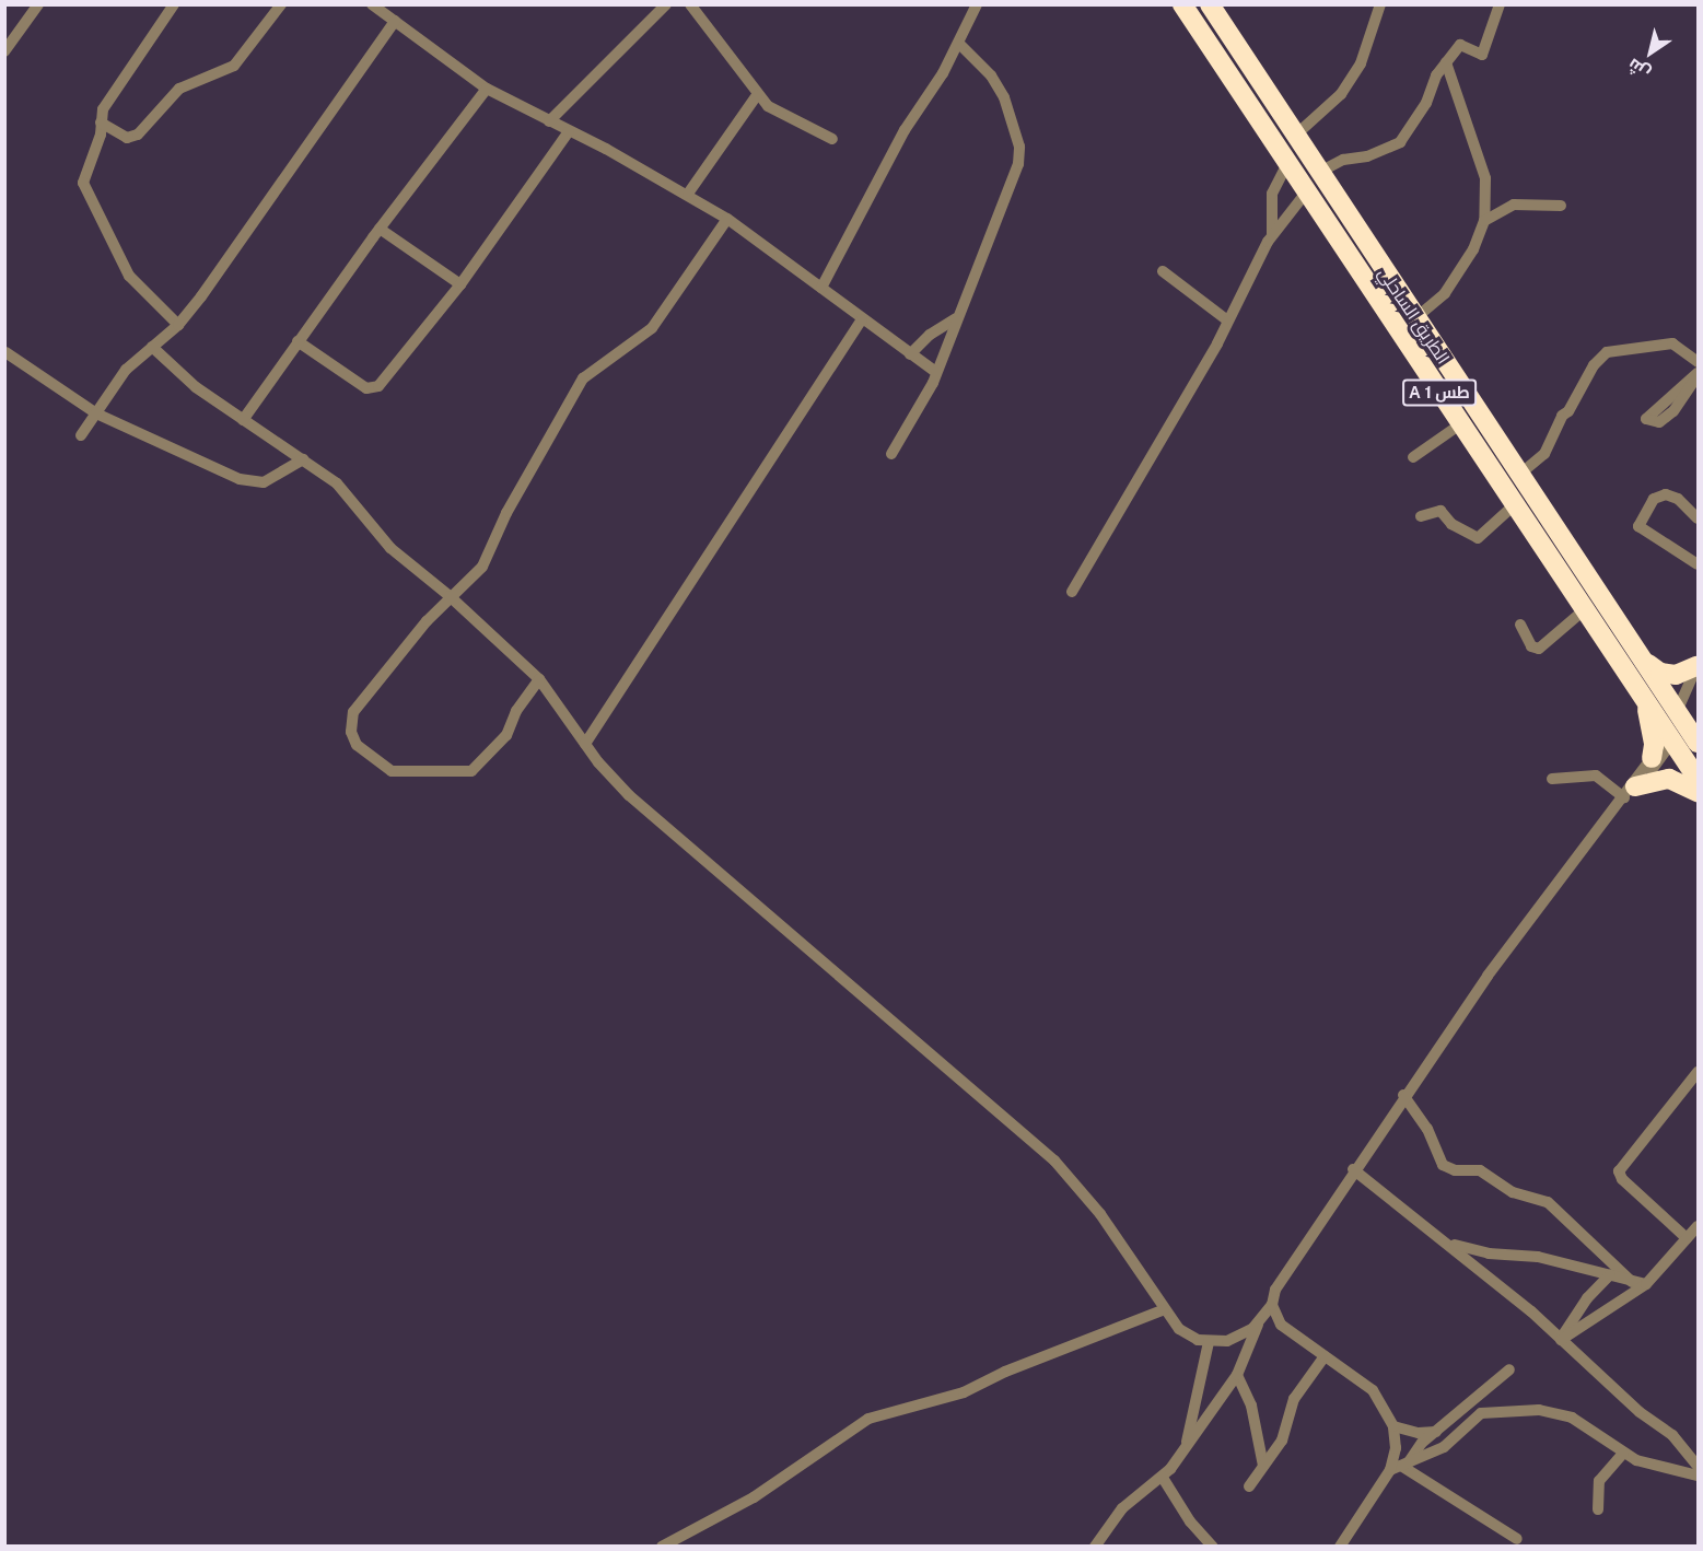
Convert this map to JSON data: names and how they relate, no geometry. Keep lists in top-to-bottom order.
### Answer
{
  "streets": {
    "highway": ["الطريق الساحلي", "A 1 طس"]
  },
  "north": "bottom left"
}
